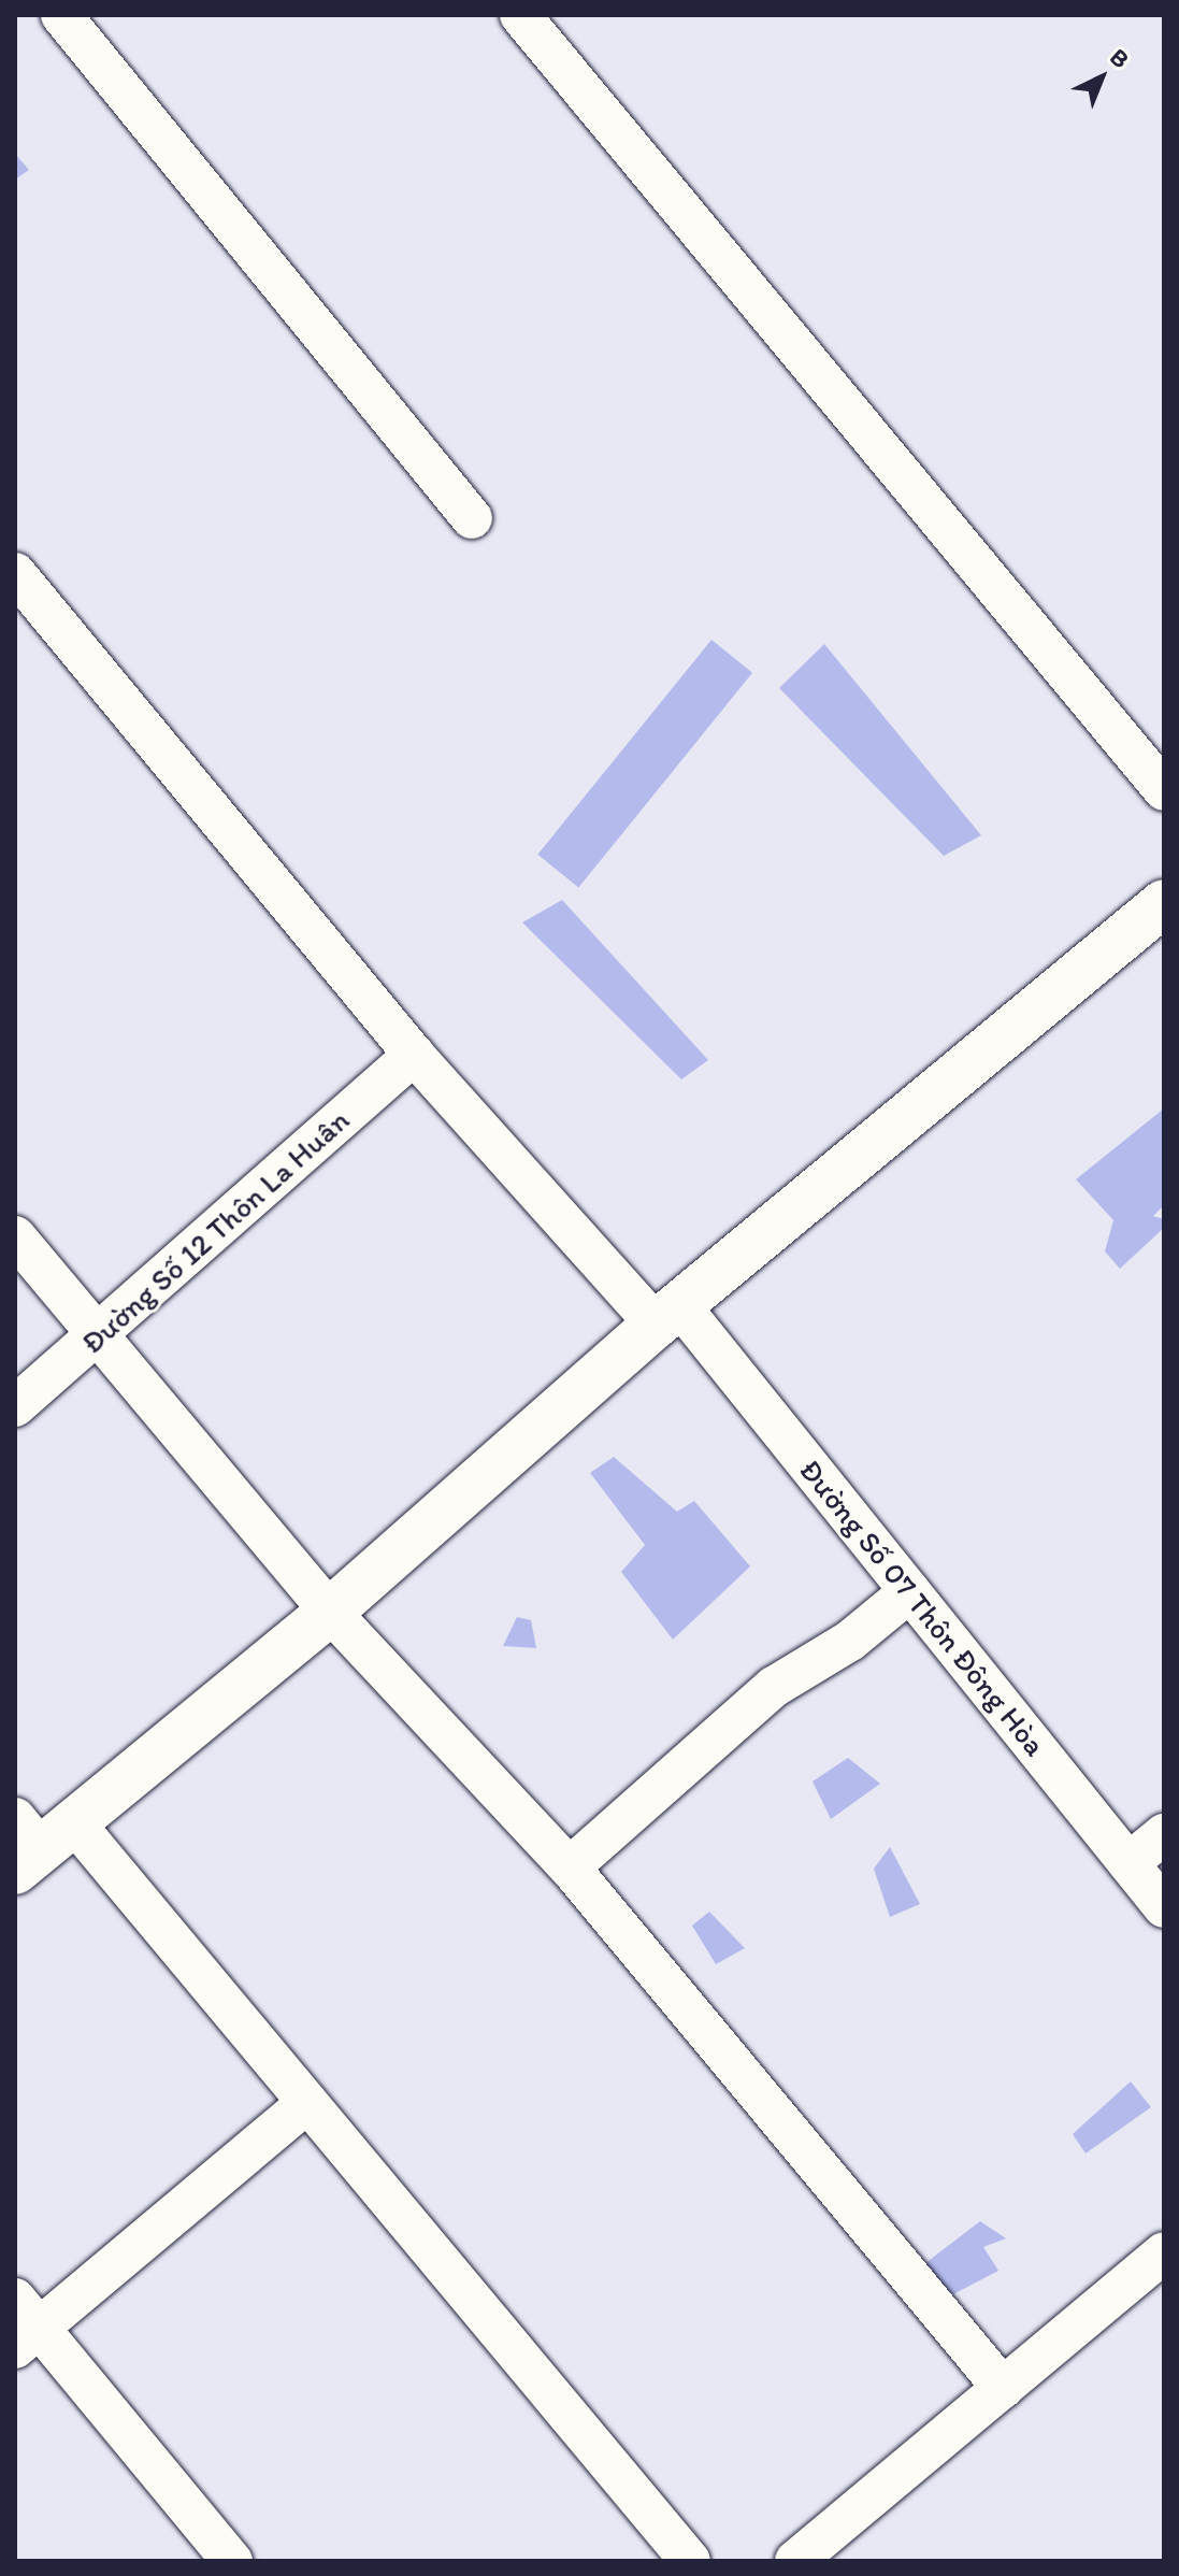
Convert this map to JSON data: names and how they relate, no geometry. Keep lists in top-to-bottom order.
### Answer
{
  "streets": {
    "street": ["Đường Số 12 Thôn La Huân", "Đường Số 07 Thôn Đông Hòa"]
  },
  "crossings": [
    ["Đường Số 12 Thôn La Huân", "Đường Số 07 Thôn Đông Hòa"]
  ],
  "north": "top right"
}
